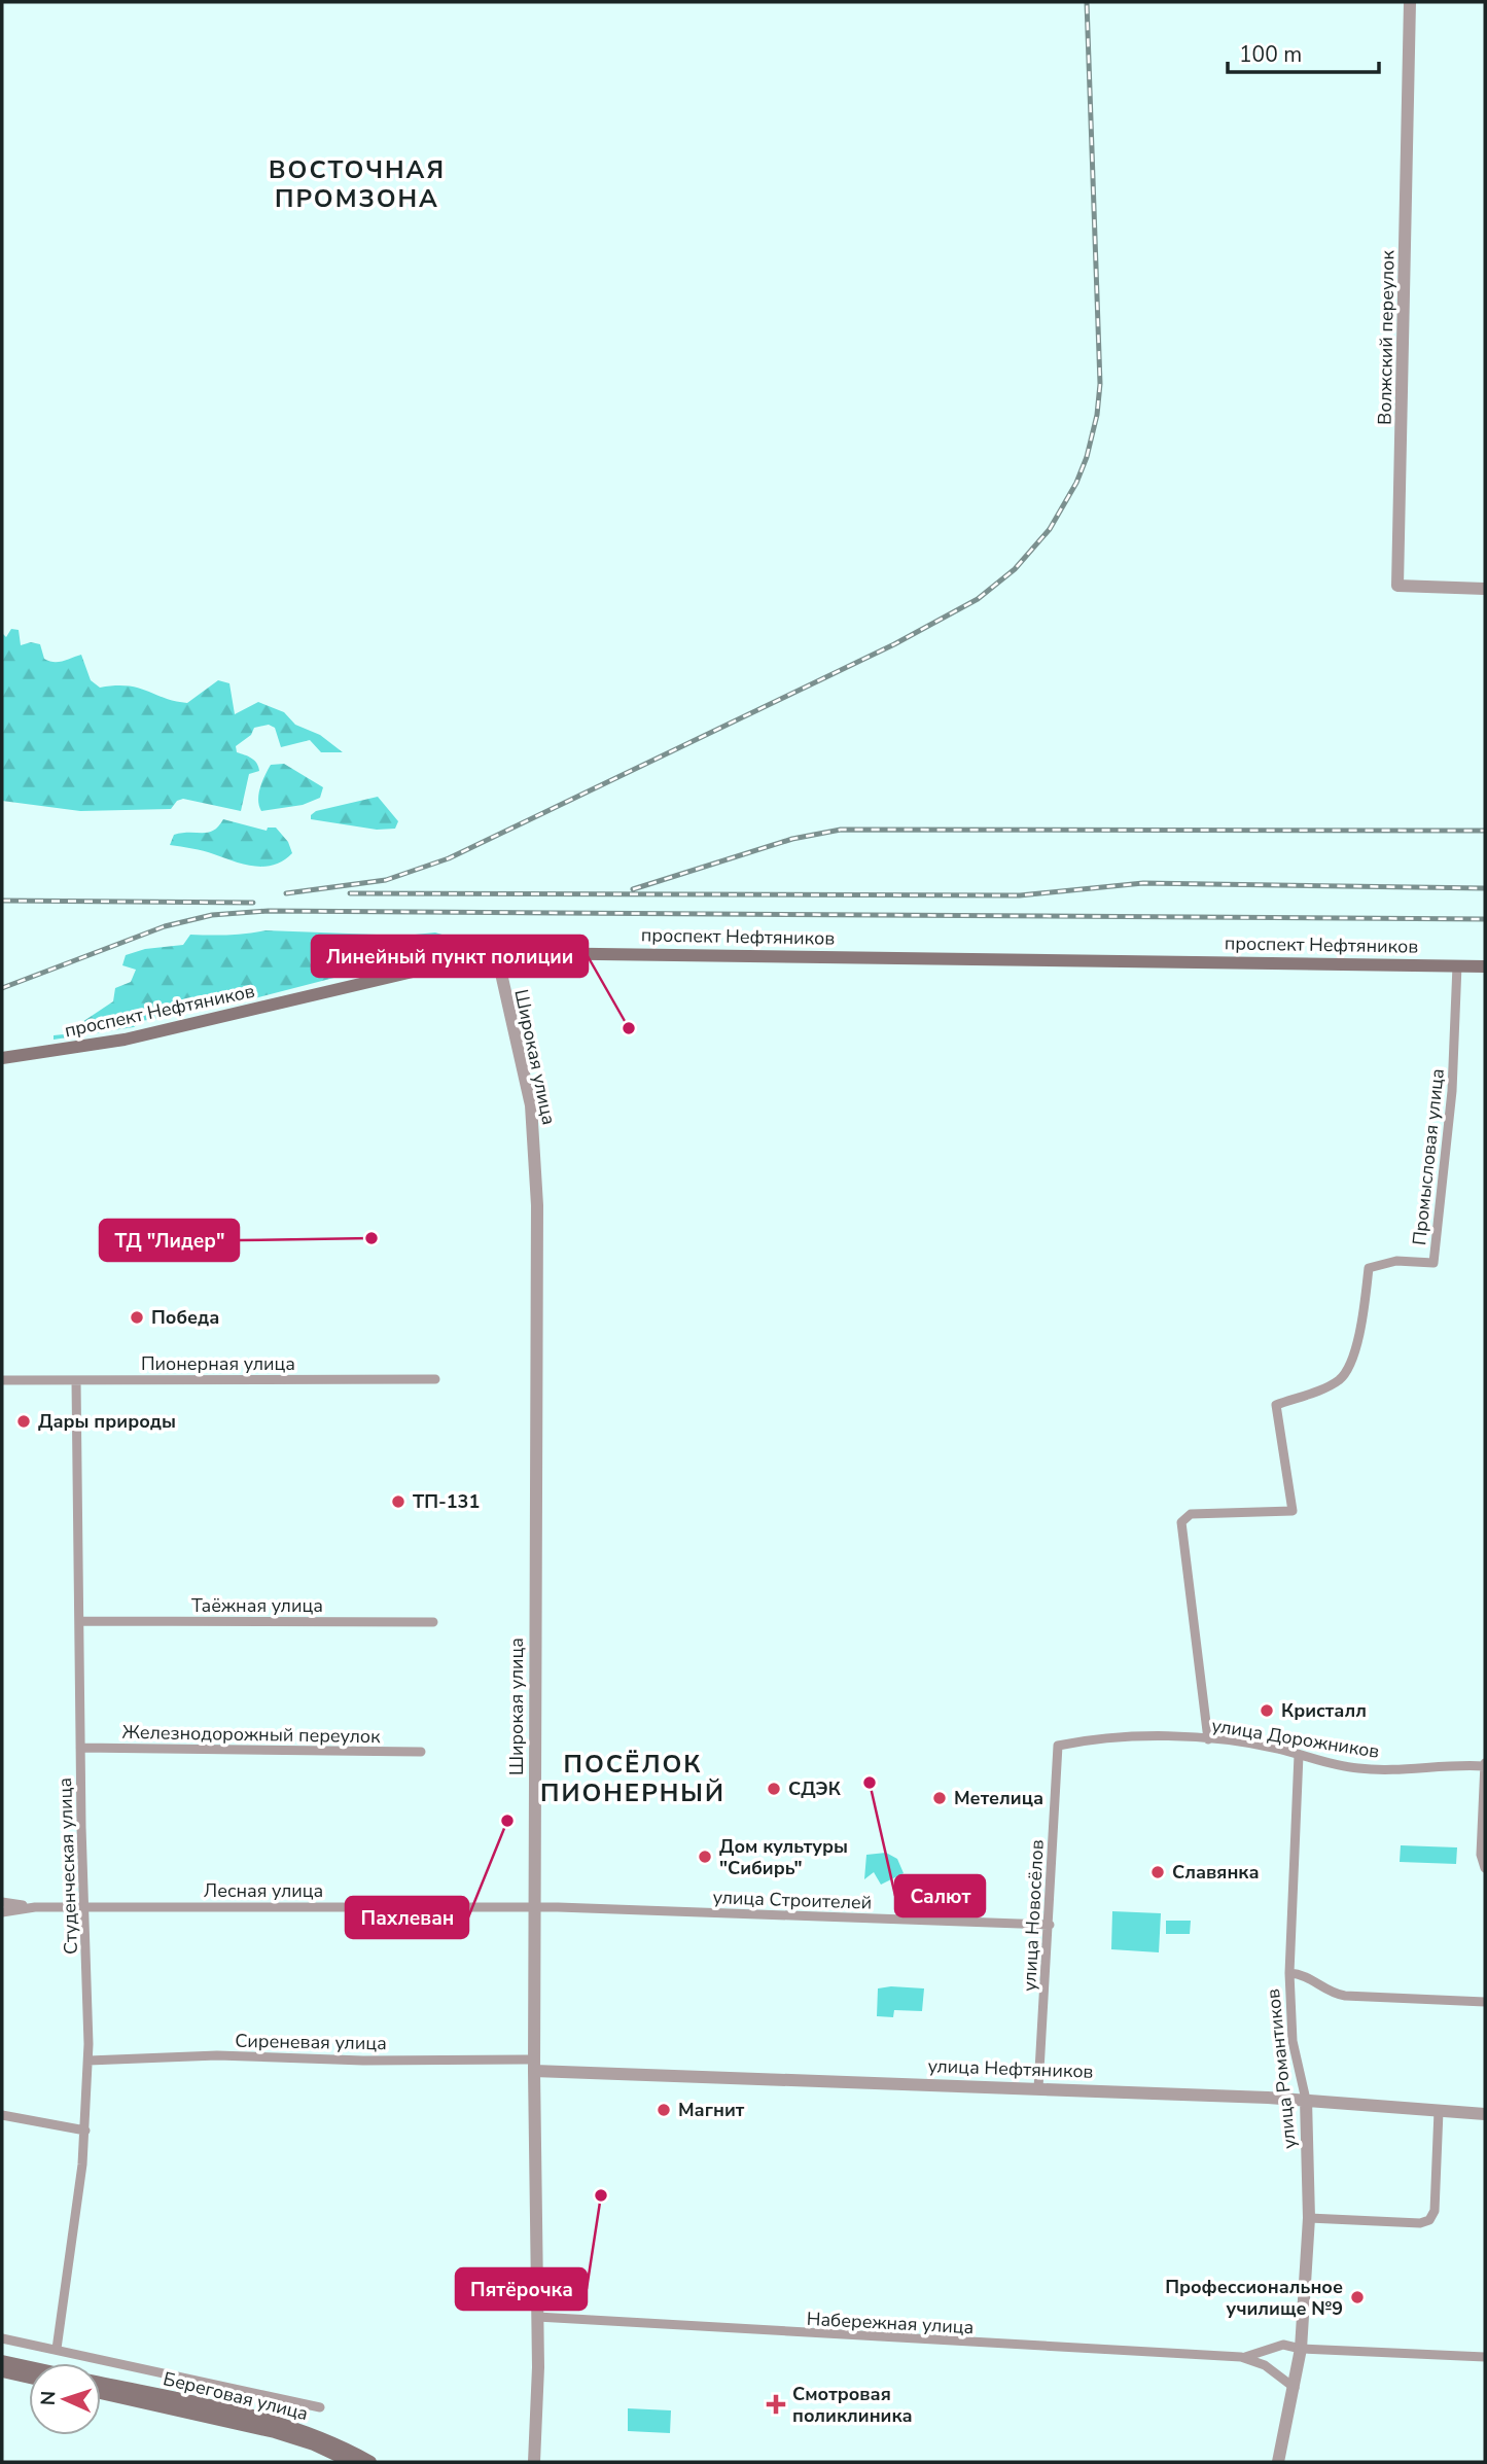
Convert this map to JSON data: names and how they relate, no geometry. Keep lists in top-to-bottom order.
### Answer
{
  "streets": {
    "main road": ["проспект Нефтяников", "Береговая улица"],
    "street": [
      "Волжский переулок",
      "Широкая улица",
      "Промысловая улица",
      "Пионерная улица",
      "Таёжная улица",
      "Железнодорожный переулок",
      "улица Дорожников",
      "Студенческая улица",
      "Лесная улица",
      "улица Строителей",
      "улица Новосёлов",
      "Сиреневая улица",
      "улица Нефтяников",
      "улица Романтиков",
      "Набережная улица"
    ]
  },
  "crossings": [
    ["проспект Нефтяников", "Широкая улица"],
    ["проспект Нефтяников", "Промысловая улица"],
    ["Широкая улица", "Лесная улица"],
    ["Широкая улица", "улица Строителей"],
    ["Широкая улица", "Сиреневая улица"],
    ["Широкая улица", "улица Нефтяников"],
    ["Широкая улица", "Набережная улица"],
    ["Промысловая улица", "улица Дорожников"],
    ["Пионерная улица", "Студенческая улица"],
    ["Таёжная улица", "Студенческая улица"],
    ["Железнодорожный переулок", "Студенческая улица"],
    ["улица Дорожников", "улица Новосёлов"],
    ["улица Дорожников", "улица Романтиков"],
    ["Студенческая улица", "Лесная улица"],
    ["Студенческая улица", "Сиреневая улица"],
    ["Лесная улица", "улица Строителей"],
    ["улица Строителей", "улица Новосёлов"],
    ["улица Новосёлов", "улица Нефтяников"],
    ["Сиреневая улица", "улица Нефтяников"],
    ["улица Нефтяников", "улица Романтиков"],
    ["улица Романтиков", "Набережная улица"]
  ],
  "districts": ["ВОСТОЧНАЯ ПРОМЗОНА", "ПОСЁЛОК ПИОНЕРНЫЙ"],
  "places": {
    "other": [
      "Линейный пункт полиции",
      "ТД \"Лидер\"",
      "Победа",
      "Дары природы",
      "ТП-131",
      "Кристалл",
      "Салют",
      "СДЭК",
      "Метелица",
      "Пахлеван",
      "Дом культуры \"Сибирь\"",
      "Славянка",
      "Магнит",
      "Пятёрочка",
      "Профессиональное училище №9"
    ],
    "health": ["Смотровая поликлиника"]
  },
  "scale_bar": "100 m",
  "north": "left"
}
